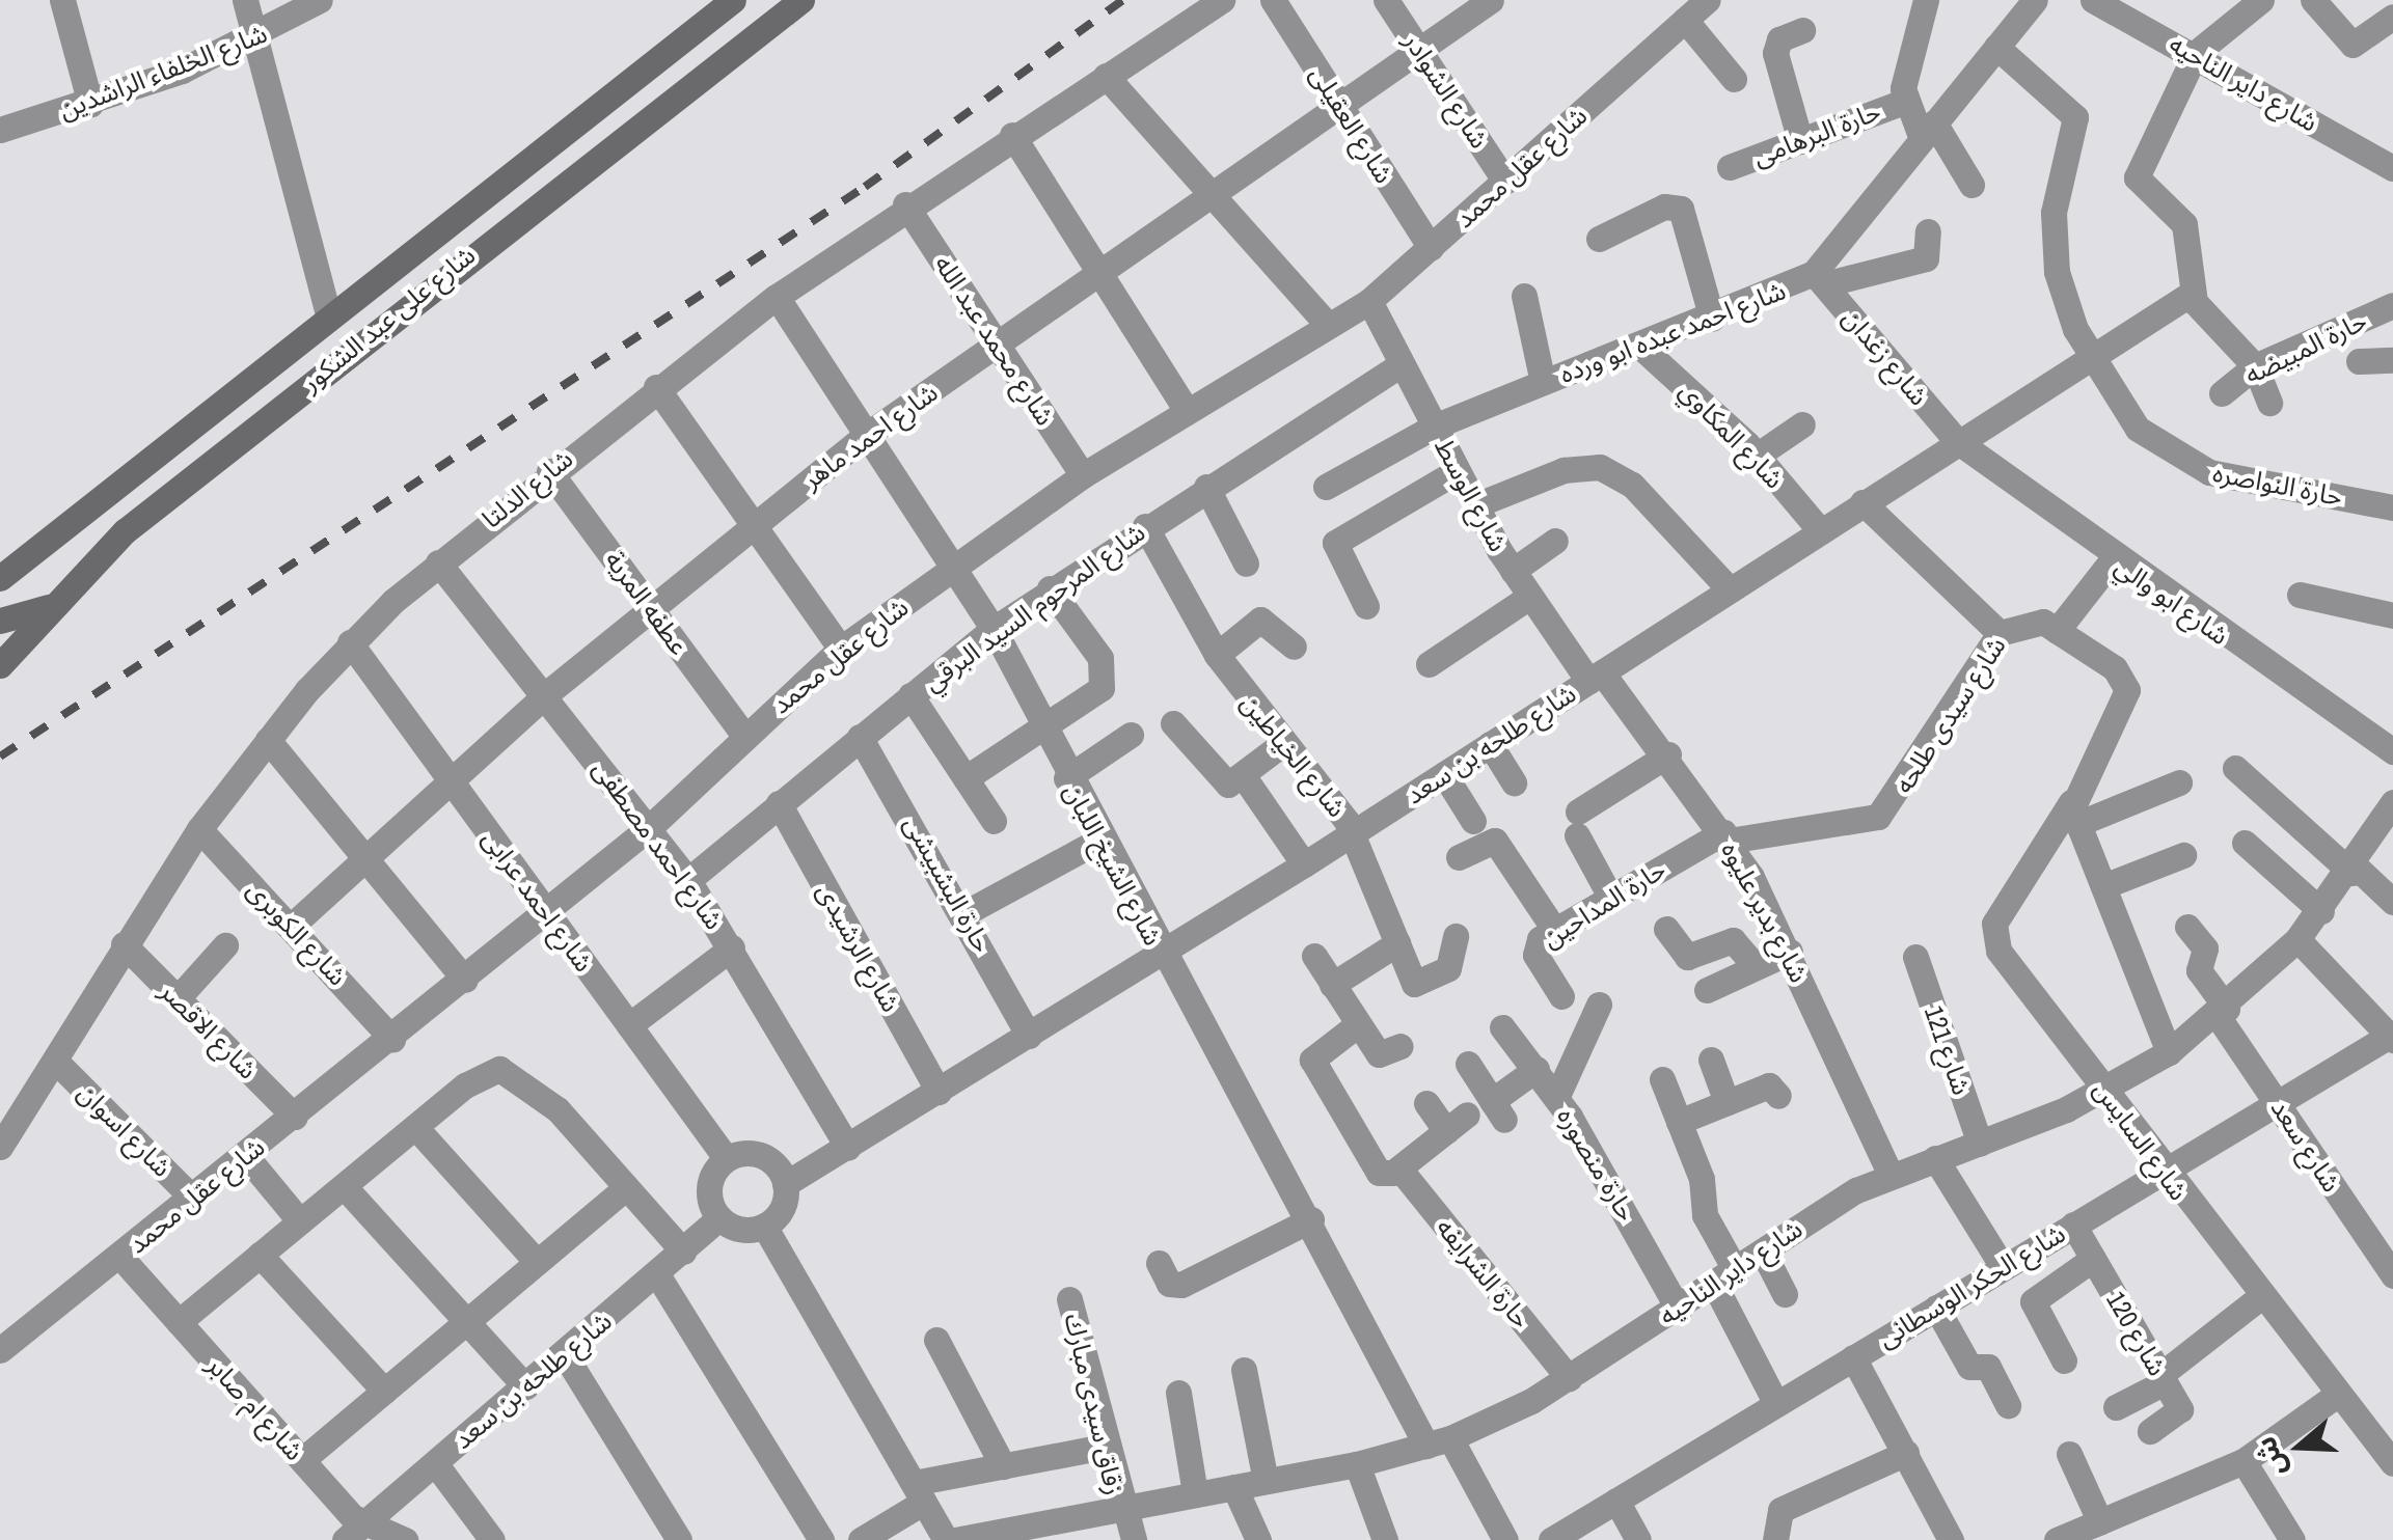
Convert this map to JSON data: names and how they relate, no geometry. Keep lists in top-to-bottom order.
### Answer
{
  "streets": {
    "main road": ["شارع على عبد الشكور"],
    "street": [
      "شارع الخلفاء الراشدين",
      "شارع داير الناحيه",
      "شارع الشوادر",
      "شارع العقيلى",
      "حارة البرهامى",
      "شارع عقل محمد",
      "شارع احمد عبده ابو ورده",
      "شارع محمد عبد الله",
      "حارة المبيضه",
      "شارع زغدان",
      "شارع المكاوي",
      "شارع احمد ماهر",
      "حارة النواصره",
      "شارع الدلتا",
      "شارع الوسط",
      "شارع ابو والي",
      "عطفه المرية",
      "شارع المرحوم السيد البرقي",
      "شارع سيدى طلحه",
      "شارع طلحه بن سعد",
      "شارع الخياطين",
      "شارع احمد مصطفى",
      "شارع الشيخ اللبان",
      "حارة البشبيشى",
      "شارع احمد عرابى",
      "حارة المداحين",
      "شارع بدير عليوه",
      "شارع الكوبرى",
      "شارع الرشيدى",
      "شارع الاقصر",
      "شارع 121",
      "شارع اسوان",
      "شارع السايس",
      "شارع سعد",
      "حارة منصوره",
      "حارة الشرايفه",
      "شارع الحكر الوسطانى",
      "شارع 120",
      "زقاق سيدى مبارك",
      "شارع ام صابر"
    ]
  },
  "crossings": [
    ["شارع داير الناحيه", "شارع الشيخ اللبان"],
    ["شارع داير الناحيه", "شارع بدير عليوه"],
    ["شارع داير الناحيه", "شارع 121"],
    ["شارع داير الناحيه", "شارع السايس"],
    ["شارع داير الناحيه", "شارع سعد"],
    ["شارع داير الناحيه", "حارة منصوره"],
    ["شارع داير الناحيه", "حارة الشرايفه"],
    ["شارع داير الناحيه", "زقاق سيدى مبارك"],
    ["شارع الشوادر", "شارع عقل محمد"],
    ["شارع الشوادر", "شارع احمد ماهر"],
    ["شارع العقيلى", "شارع عقل محمد"],
    ["شارع العقيلى", "شارع احمد ماهر"],
    ["شارع عقل محمد", "شارع محمد عبد الله"],
    ["شارع عقل محمد", "شارع الوسط"],
    ["شارع عقل محمد", "عطفه المرية"],
    ["شارع عقل محمد", "شارع احمد مصطفى"],
    ["شارع عقل محمد", "شارع الشيخ اللبان"],
    ["شارع عقل محمد", "شارع احمد عرابى"],
    ["شارع عقل محمد", "شارع الكوبرى"],
    ["شارع عقل محمد", "شارع الاقصر"],
    ["شارع عقل محمد", "شارع اسوان"],
    ["شارع عقل محمد", "شارع ام صابر"],
    ["شارع احمد عبده ابو ورده", "شارع زغدان"],
    ["شارع احمد عبده ابو ورده", "شارع المكاوي"],
    ["شارع احمد عبده ابو ورده", "حارة النواصره"],
    ["شارع احمد عبده ابو ورده", "شارع الوسط"],
    ["شارع محمد عبد الله", "شارع احمد ماهر"],
    ["شارع محمد عبد الله", "شارع الدلتا"],
    ["شارع زغدان", "شارع ابو والي"],
    ["شارع زغدان", "شارع طلحه بن سعد"],
    ["شارع المكاوي", "شارع طلحه بن سعد"],
    ["شارع احمد ماهر", "عطفه المرية"],
    ["شارع احمد ماهر", "شارع احمد مصطفى"],
    ["شارع احمد ماهر", "شارع الشيخ اللبان"],
    ["شارع احمد ماهر", "شارع احمد عرابى"],
    ["شارع احمد ماهر", "شارع الكوبرى"],
    ["حارة النواصره", "شارع طلحه بن سعد"],
    ["شارع الدلتا", "عطفه المرية"],
    ["شارع الدلتا", "شارع احمد مصطفى"],
    ["شارع الدلتا", "شارع الشيخ اللبان"],
    ["شارع الدلتا", "شارع احمد عرابى"],
    ["شارع الدلتا", "شارع الكوبرى"],
    ["شارع الدلتا", "شارع الاقصر"],
    ["شارع الدلتا", "شارع اسوان"],
    ["شارع الوسط", "شارع المرحوم السيد البرقي"],
    ["شارع الوسط", "شارع طلحه بن سعد"],
    ["شارع الوسط", "شارع بدير عليوه"],
    ["شارع ابو والي", "شارع طلحه بن سعد"],
    ["شارع المرحوم السيد البرقي", "شارع الخياطين"],
    ["شارع المرحوم السيد البرقي", "شارع احمد مصطفى"],
    ["شارع المرحوم السيد البرقي", "شارع الشيخ اللبان"],
    ["شارع المرحوم السيد البرقي", "حارة البشبيشى"],
    ["شارع المرحوم السيد البرقي", "شارع الرشيدى"],
    ["شارع سيدى طلحه", "حارة المداحين"],
    ["شارع سيدى طلحه", "شارع بدير عليوه"],
    ["شارع سيدى طلحه", "شارع السايس"],
    ["شارع طلحه بن سعد", "شارع الخياطين"],
    ["شارع طلحه بن سعد", "شارع احمد مصطفى"],
    ["شارع طلحه بن سعد", "شارع الشيخ اللبان"],
    ["شارع طلحه بن سعد", "حارة البشبيشى"],
    ["شارع طلحه بن سعد", "شارع احمد عرابى"],
    ["شارع طلحه بن سعد", "شارع بدير عليوه"],
    ["شارع طلحه بن سعد", "شارع الرشيدى"],
    ["شارع طلحه بن سعد", "شارع ام صابر"],
    ["حارة المداحين", "شارع بدير عليوه"],
    ["شارع السايس", "شارع الحكر الوسطانى"],
    ["شارع سعد", "شارع الحكر الوسطانى"],
    ["شارع الحكر الوسطانى", "شارع 120"]
  ],
  "north": "left"
}
